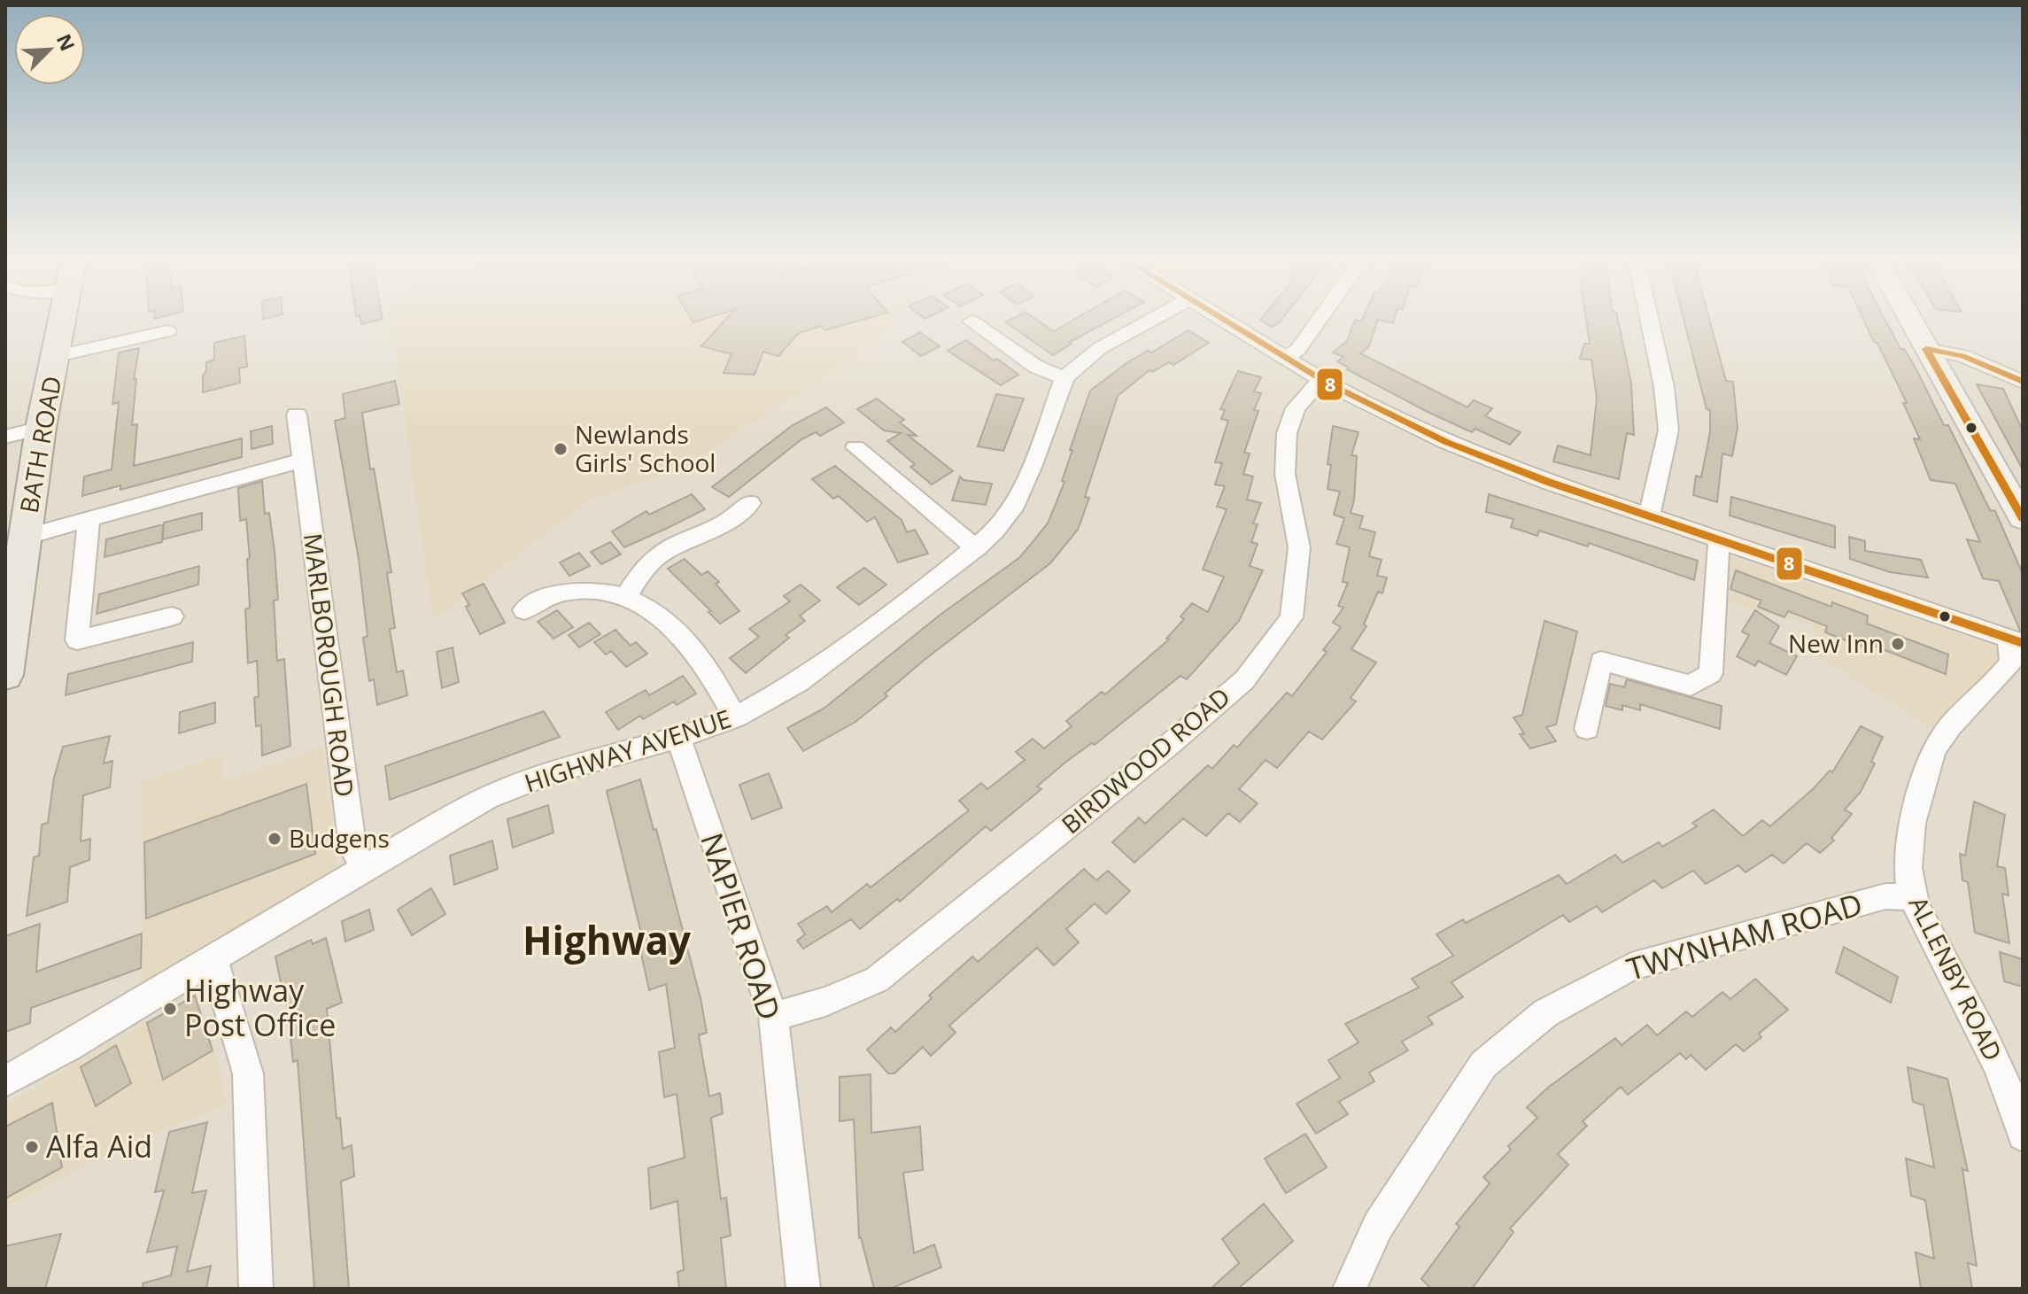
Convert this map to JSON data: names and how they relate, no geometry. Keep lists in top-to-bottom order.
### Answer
{
  "streets": {
    "main road": ["BATH ROAD"],
    "street": [
      "MARLBOROUGH ROAD",
      "HIGHWAY AVENUE",
      "BIRDWOOD ROAD",
      "NAPIER ROAD",
      "TWYNHAM ROAD",
      "ALLENBY ROAD"
    ]
  },
  "crossings": [
    ["MARLBOROUGH ROAD", "HIGHWAY AVENUE"],
    ["HIGHWAY AVENUE", "NAPIER ROAD"],
    ["BIRDWOOD ROAD", "NAPIER ROAD"],
    ["TWYNHAM ROAD", "ALLENBY ROAD"]
  ],
  "districts": ["Highway"],
  "places": [
    "Newlands Girls' School",
    "New Inn",
    "Budgens",
    "Highway Post Office",
    "Alfa Aid"
  ],
  "lines": ["transit line 8"],
  "north": "top right"
}
